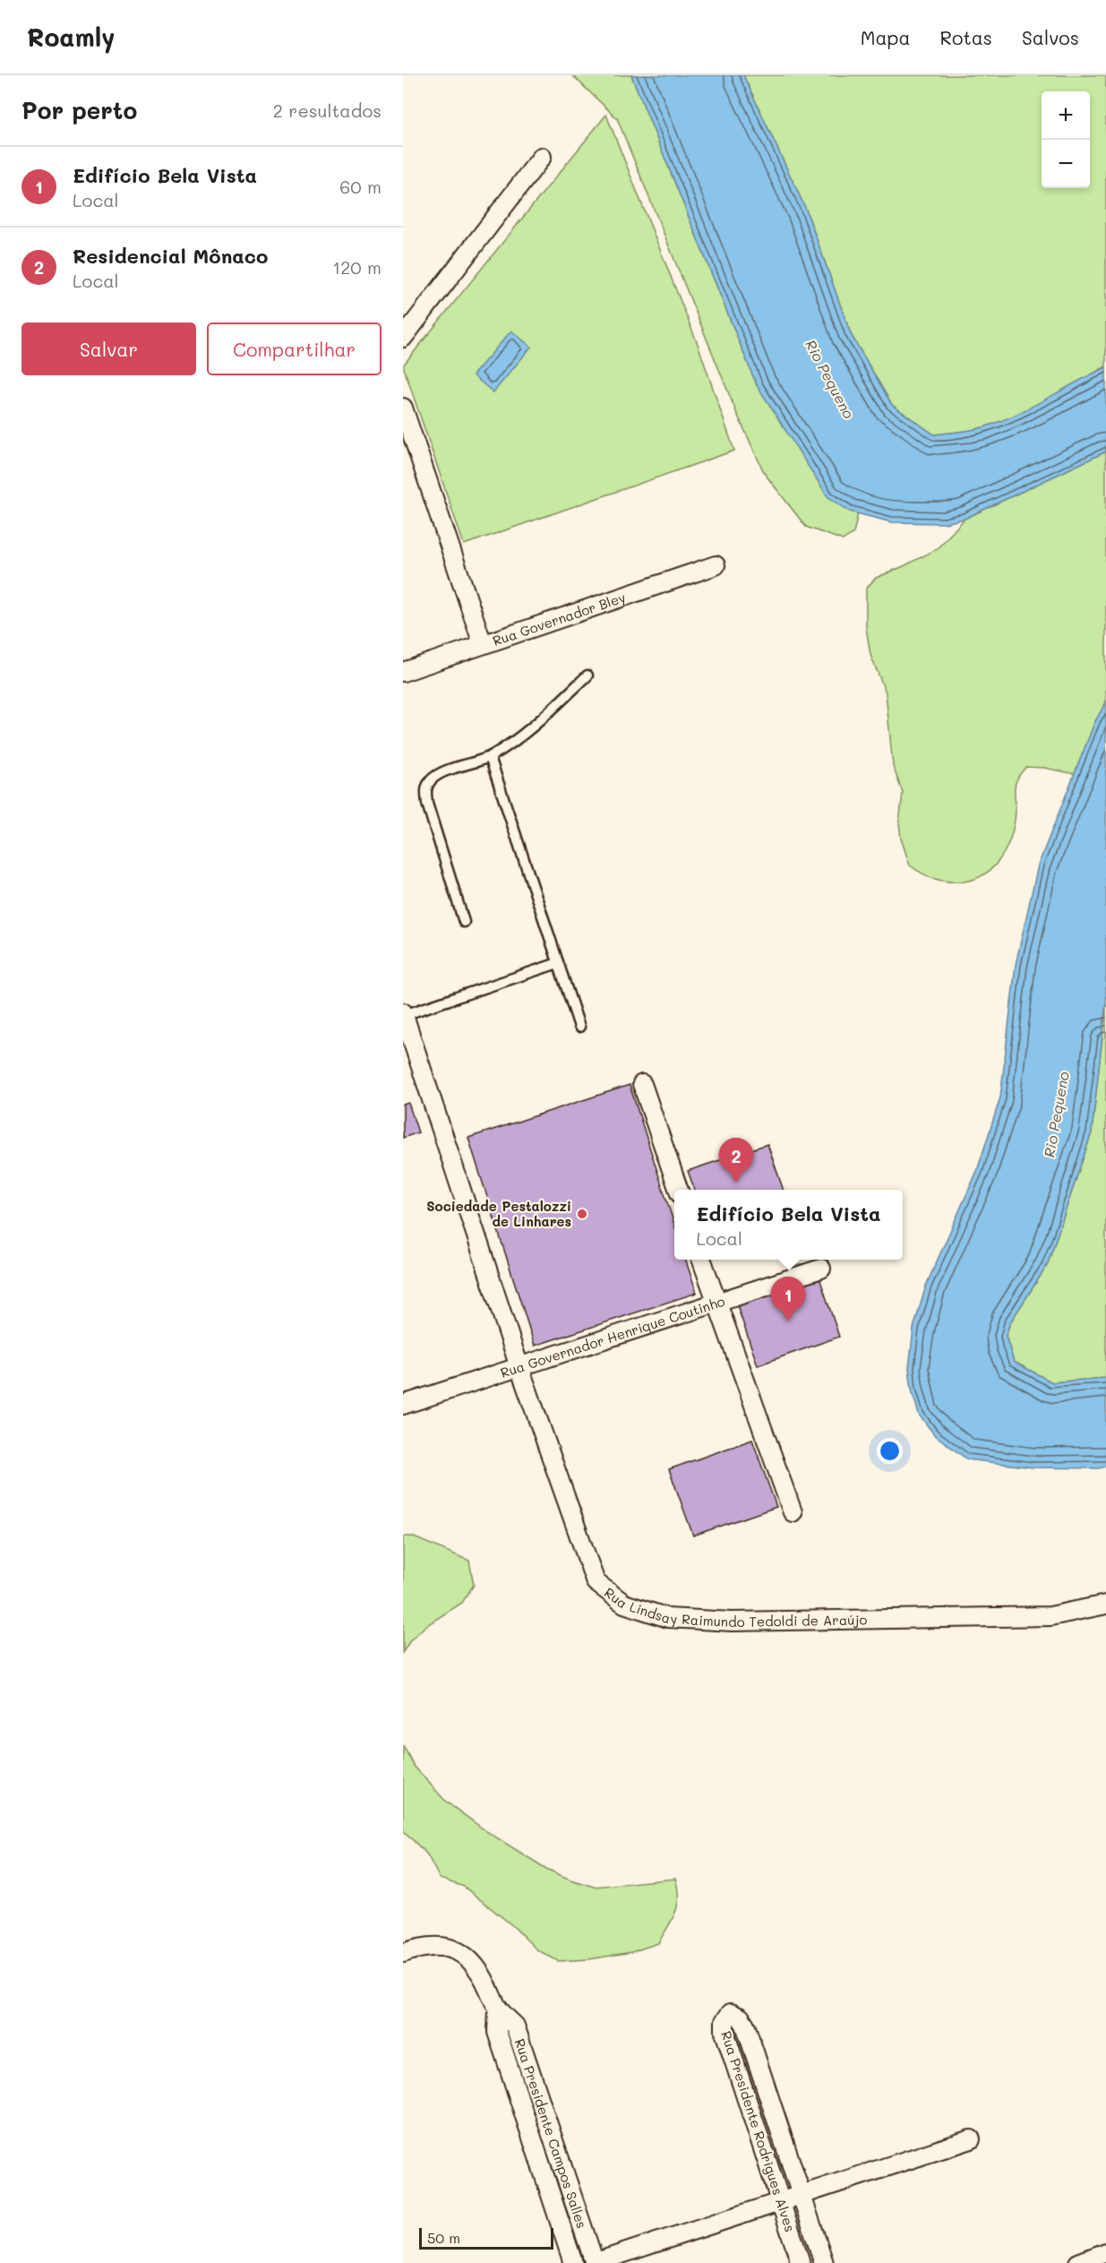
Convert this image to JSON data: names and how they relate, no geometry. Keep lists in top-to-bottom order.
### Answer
{
  "streets": {
    "street": [
      "Rua Governador Bley",
      "Rua Governador Henrique Coutinho",
      "Rua Lindsay Raimundo Tedoldi de Araújo",
      "Rua Presidente Rodrigues Alves",
      "Rua Presidente Campos Salles"
    ]
  },
  "crossings": [
    ["Rua Governador Henrique Coutinho", "Rua Lindsay Raimundo Tedoldi de Araújo"]
  ],
  "water": ["Rio Pequeno"],
  "places": ["Sociedade Pestalozzi de Linhares"],
  "scale_bar": "50 m",
  "page": {
    "header": "Roamly",
    "nav": ["Mapa", "Rotas", "Salvos"],
    "heading": ["Por perto", "2 resultados"],
    "map_buttons": ["+", "−"],
    "list": [
      {
        "mark": "1",
        "name": "Edifício Bela Vista",
        "note": "Local",
        "value": "60 m"
      },
      {
        "mark": "2",
        "name": "Residencial Mônaco",
        "note": "Local",
        "value": "120 m"
      }
    ],
    "buttons": ["Salvar", "Compartilhar"],
    "pins": ["2", "1"],
    "popup": ["Edifício Bela Vista", "Local"],
    "scale": "50 m"
  }
}
